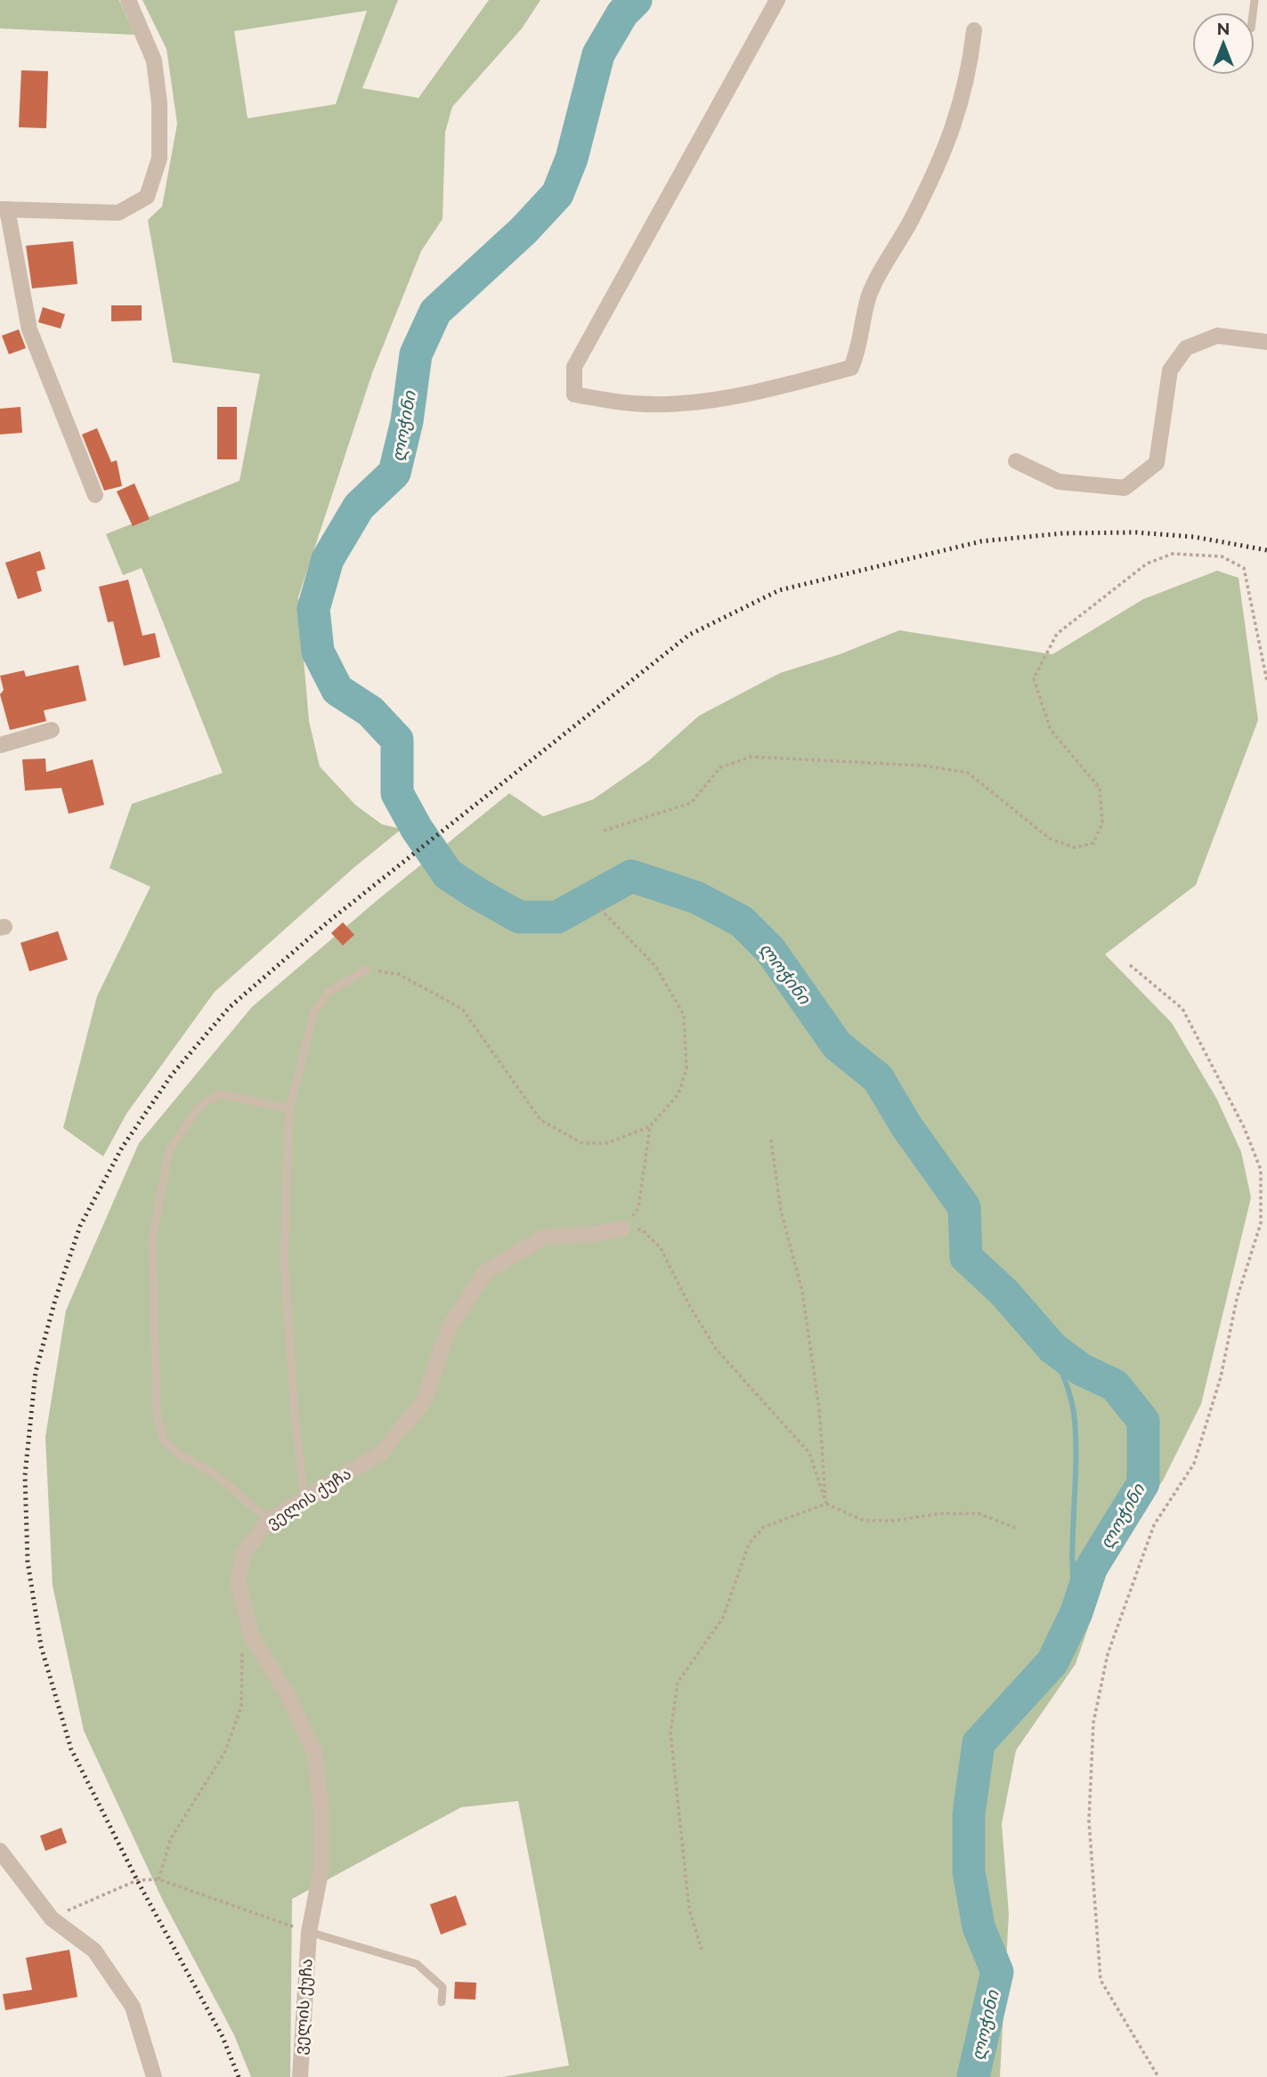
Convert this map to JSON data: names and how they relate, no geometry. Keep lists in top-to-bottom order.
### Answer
{
  "streets": {
    "street": ["ველის ქუჩა"]
  },
  "water": ["ლოჭინი"],
  "north": "top"
}
